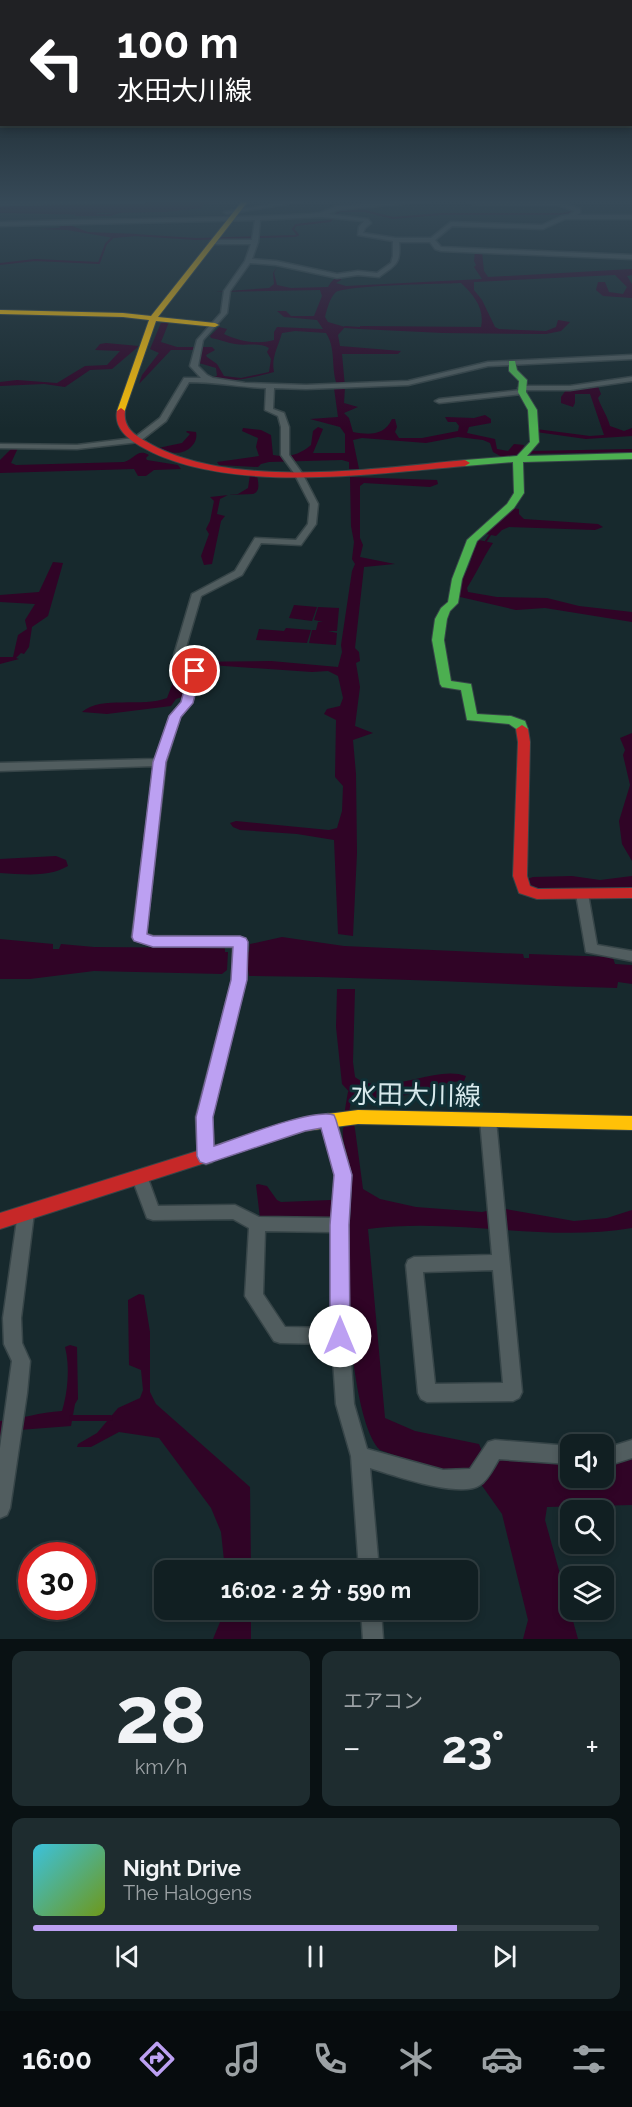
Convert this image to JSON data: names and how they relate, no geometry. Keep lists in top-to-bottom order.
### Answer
{
  "streets": {
    "street": ["水田大川線"]
  },
  "page": {
    "turn": ["100 m", "水田大川線"],
    "limit": "30",
    "trip": "16:02 · 2 分 · 590 m",
    "tile": [
      ["28", "km/h"],
      "エアコン"
    ],
    "heat": ["−", "23°", "+"],
    "song": ["Night Drive", "The Halogens"],
    "tabs": "16:00"
  }
}
